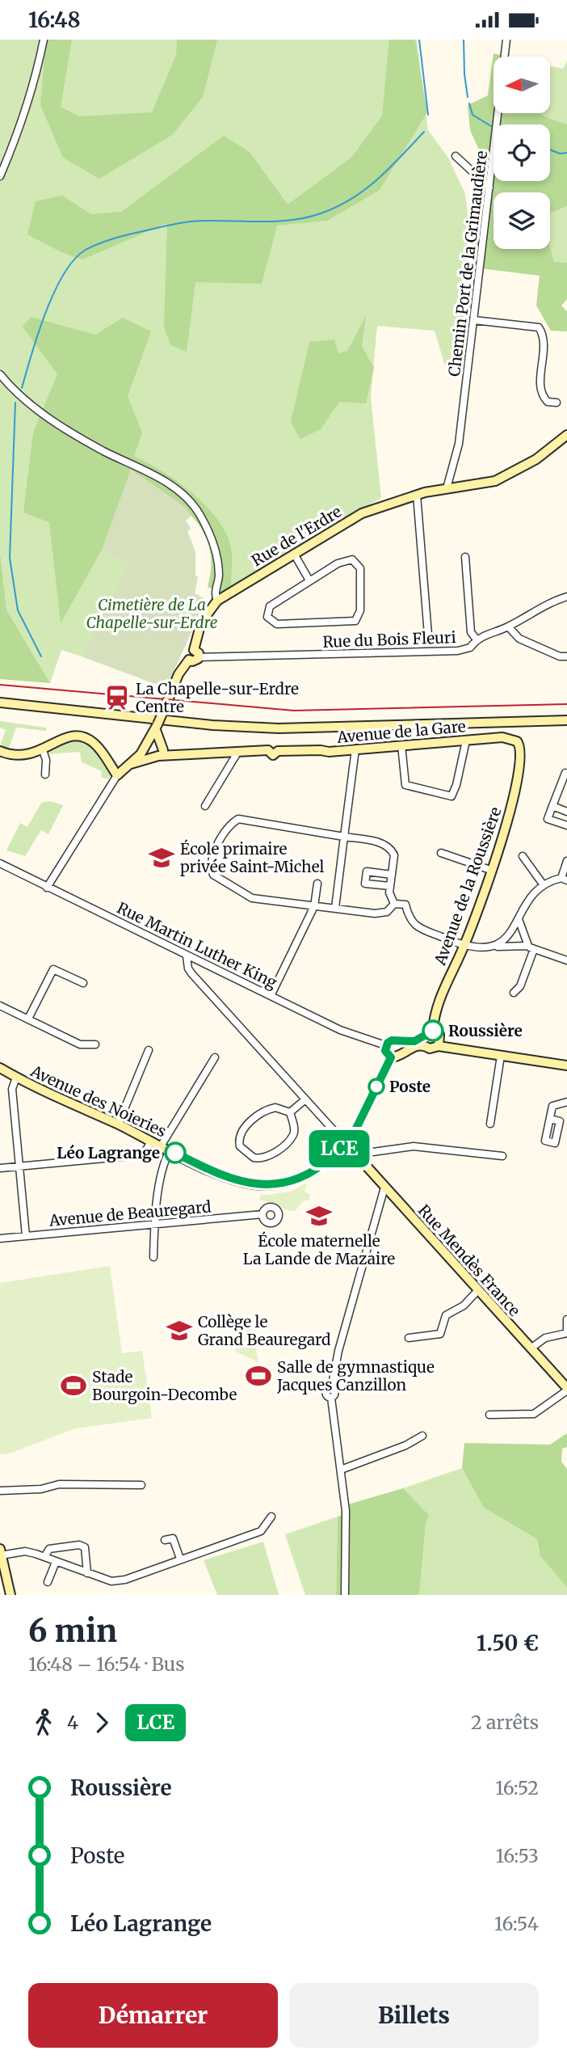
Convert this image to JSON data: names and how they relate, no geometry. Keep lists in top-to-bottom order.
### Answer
{
  "streets": {
    "street": [
      "Chemin Port de la Grimaudière",
      "Rue de l'Erdre",
      "Rue du Bois Fleuri",
      "Avenue de la Gare",
      "Avenue de la Roussière",
      "Rue Martin Luther King",
      "Avenue des Noieries",
      "Avenue de Beauregard",
      "Rue Mendès France"
    ]
  },
  "crossings": [
    ["Chemin Port de la Grimaudière", "Rue de l'Erdre"],
    ["Rue de l'Erdre", "Rue du Bois Fleuri"],
    ["Avenue de la Gare", "Avenue de la Roussière"],
    ["Avenue des Noieries", "Rue Mendès France"]
  ],
  "parks": ["Cimetière de La Chapelle-sur-Erdre"],
  "places": {
    "station": ["La Chapelle-sur-Erdre Centre"],
    "school or university": ["École primaire privée Saint-Michel", "École maternelle La Lande de Mazaire", "Collège le Grand Beauregard"],
    "other": ["Roussière", "Poste", "Léo Lagrange"],
    "sports": ["Salle de gymnastique Jacques Canzillon", "Stade Bourgoin-Decombe"]
  },
  "lines": ["bus line LCE"],
  "north": "left",
  "page": {
    "status": "16:48",
    "on_map": "LCE",
    "heading": ["6 min", "16:48 – 16:54 · Bus", "1.50 €"],
    "legs": ["4", "LCE", "2 arrêts"],
    "list": [
      {
        "name": "Roussière",
        "value": "16:52"
      },
      {
        "name": "Poste",
        "value": "16:53"
      },
      {
        "name": "Léo Lagrange",
        "value": "16:54"
      }
    ],
    "buttons": ["Démarrer", "Billets"]
  }
}
